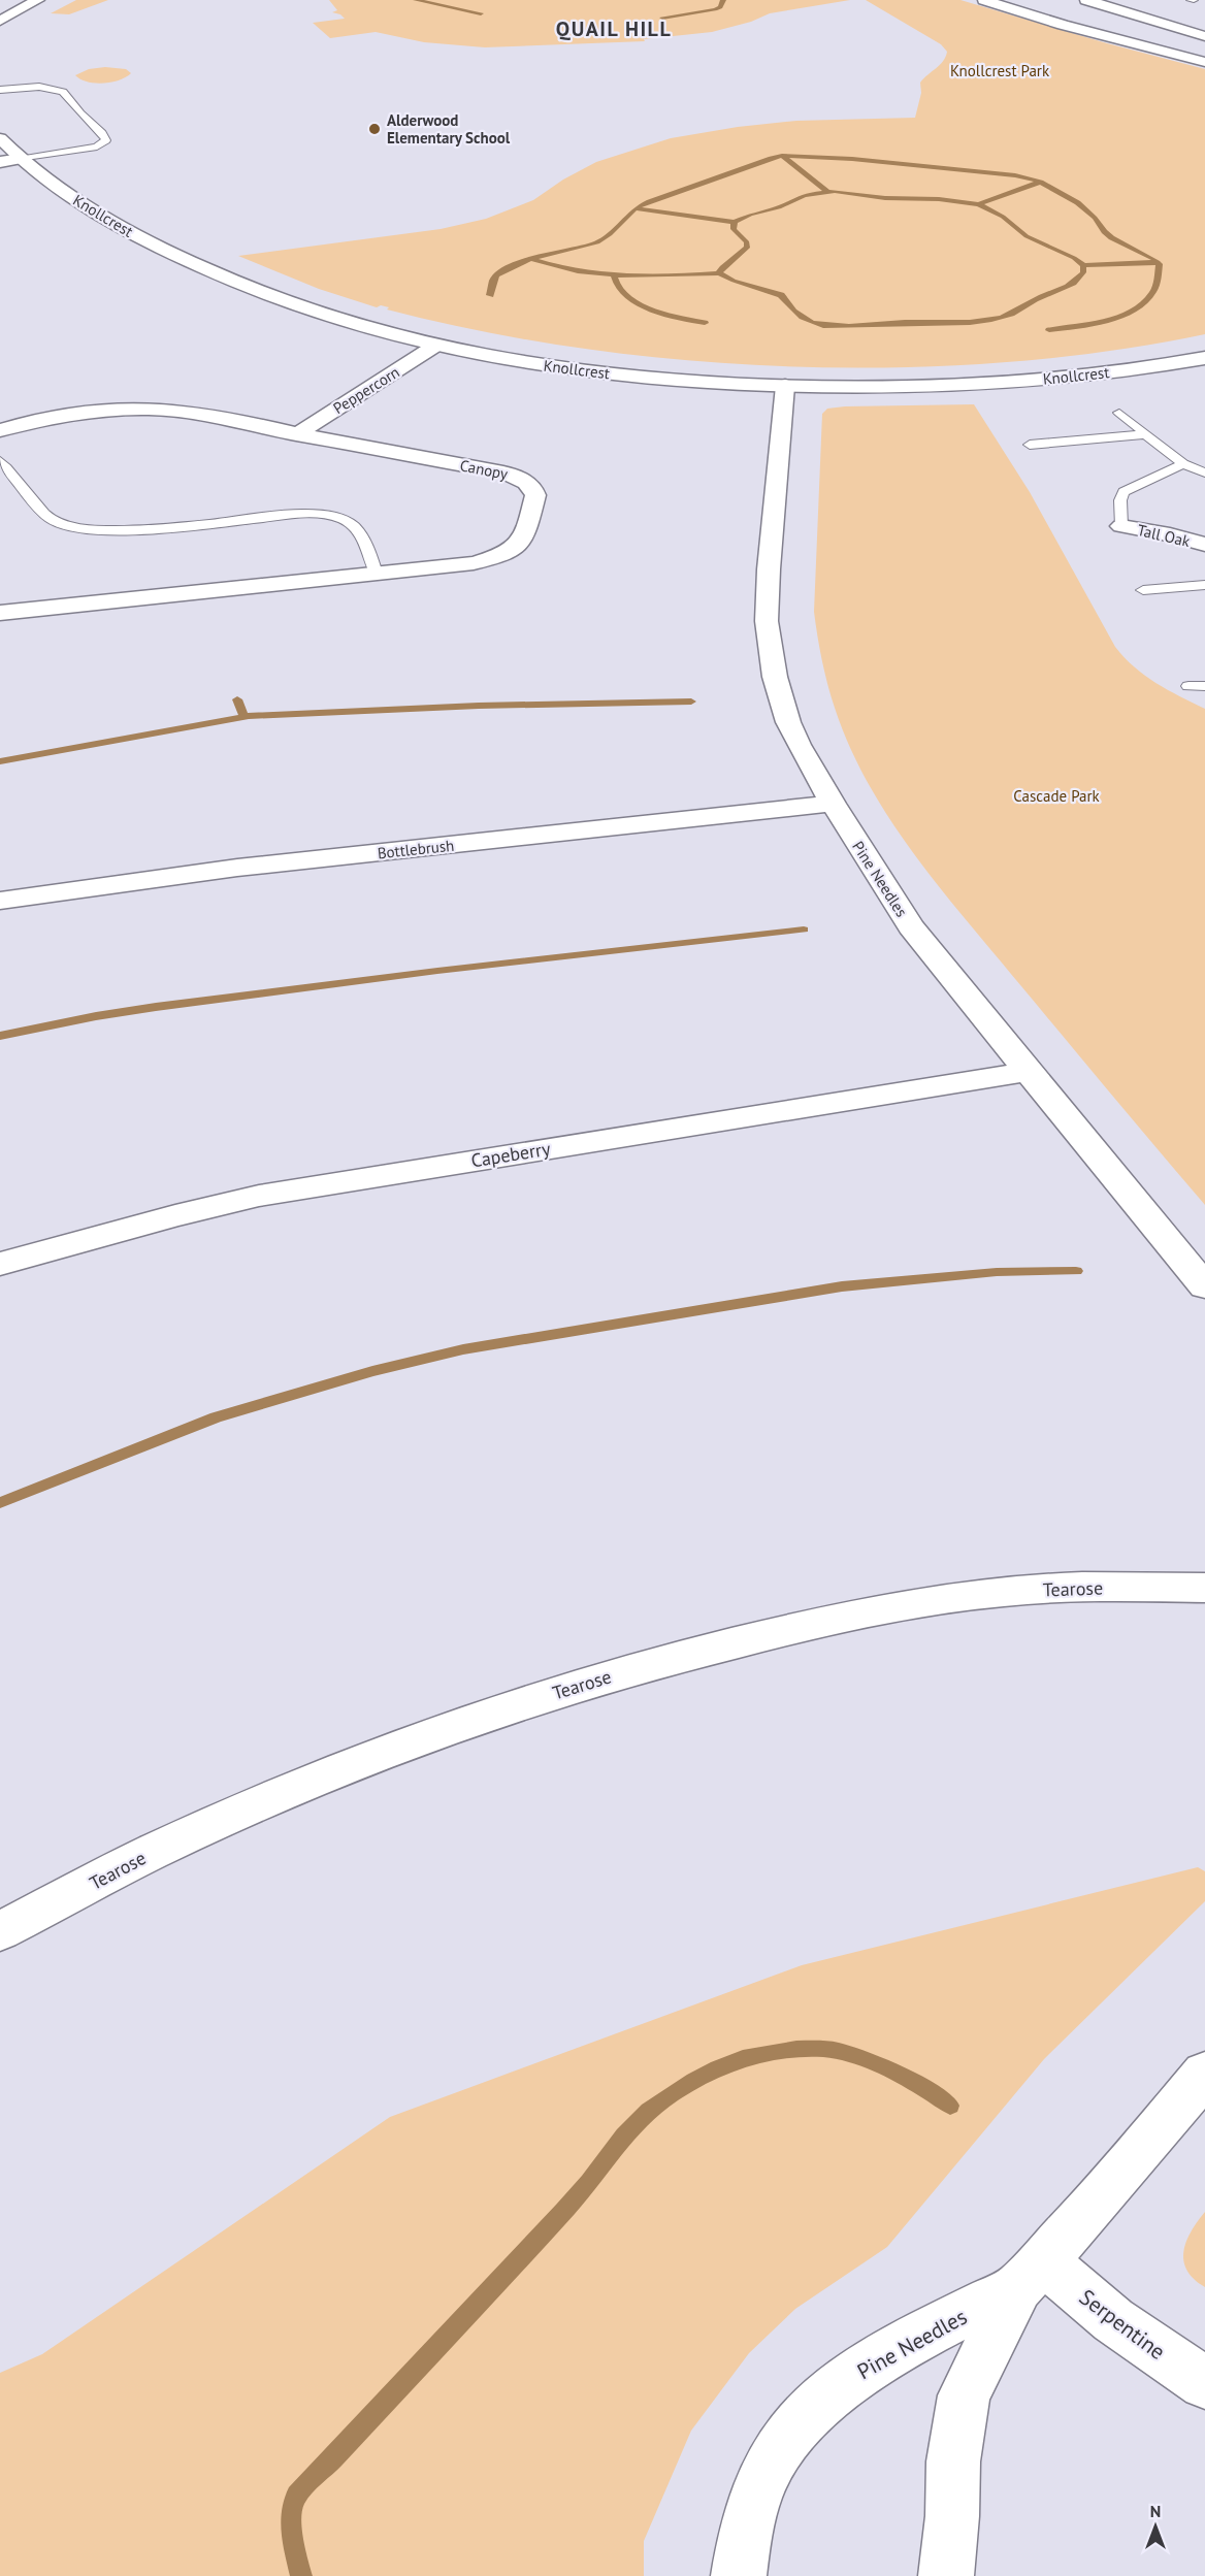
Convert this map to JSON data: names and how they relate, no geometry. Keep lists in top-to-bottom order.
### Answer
{
  "streets": {
    "street": [
      "Knollcrest",
      "Peppercorn",
      "Canopy",
      "Tall Oak",
      "Bottlebrush",
      "Pine Needles",
      "Capeberry",
      "Tearose",
      "Serpentine"
    ]
  },
  "crossings": [
    ["Knollcrest", "Peppercorn"],
    ["Knollcrest", "Pine Needles"],
    ["Peppercorn", "Canopy"],
    ["Bottlebrush", "Pine Needles"],
    ["Pine Needles", "Capeberry"],
    ["Pine Needles", "Serpentine"]
  ],
  "districts": ["QUAIL HILL"],
  "parks": ["Knollcrest Park", "Cascade Park"],
  "places": ["Alderwood Elementary School"],
  "north": "top"
}
